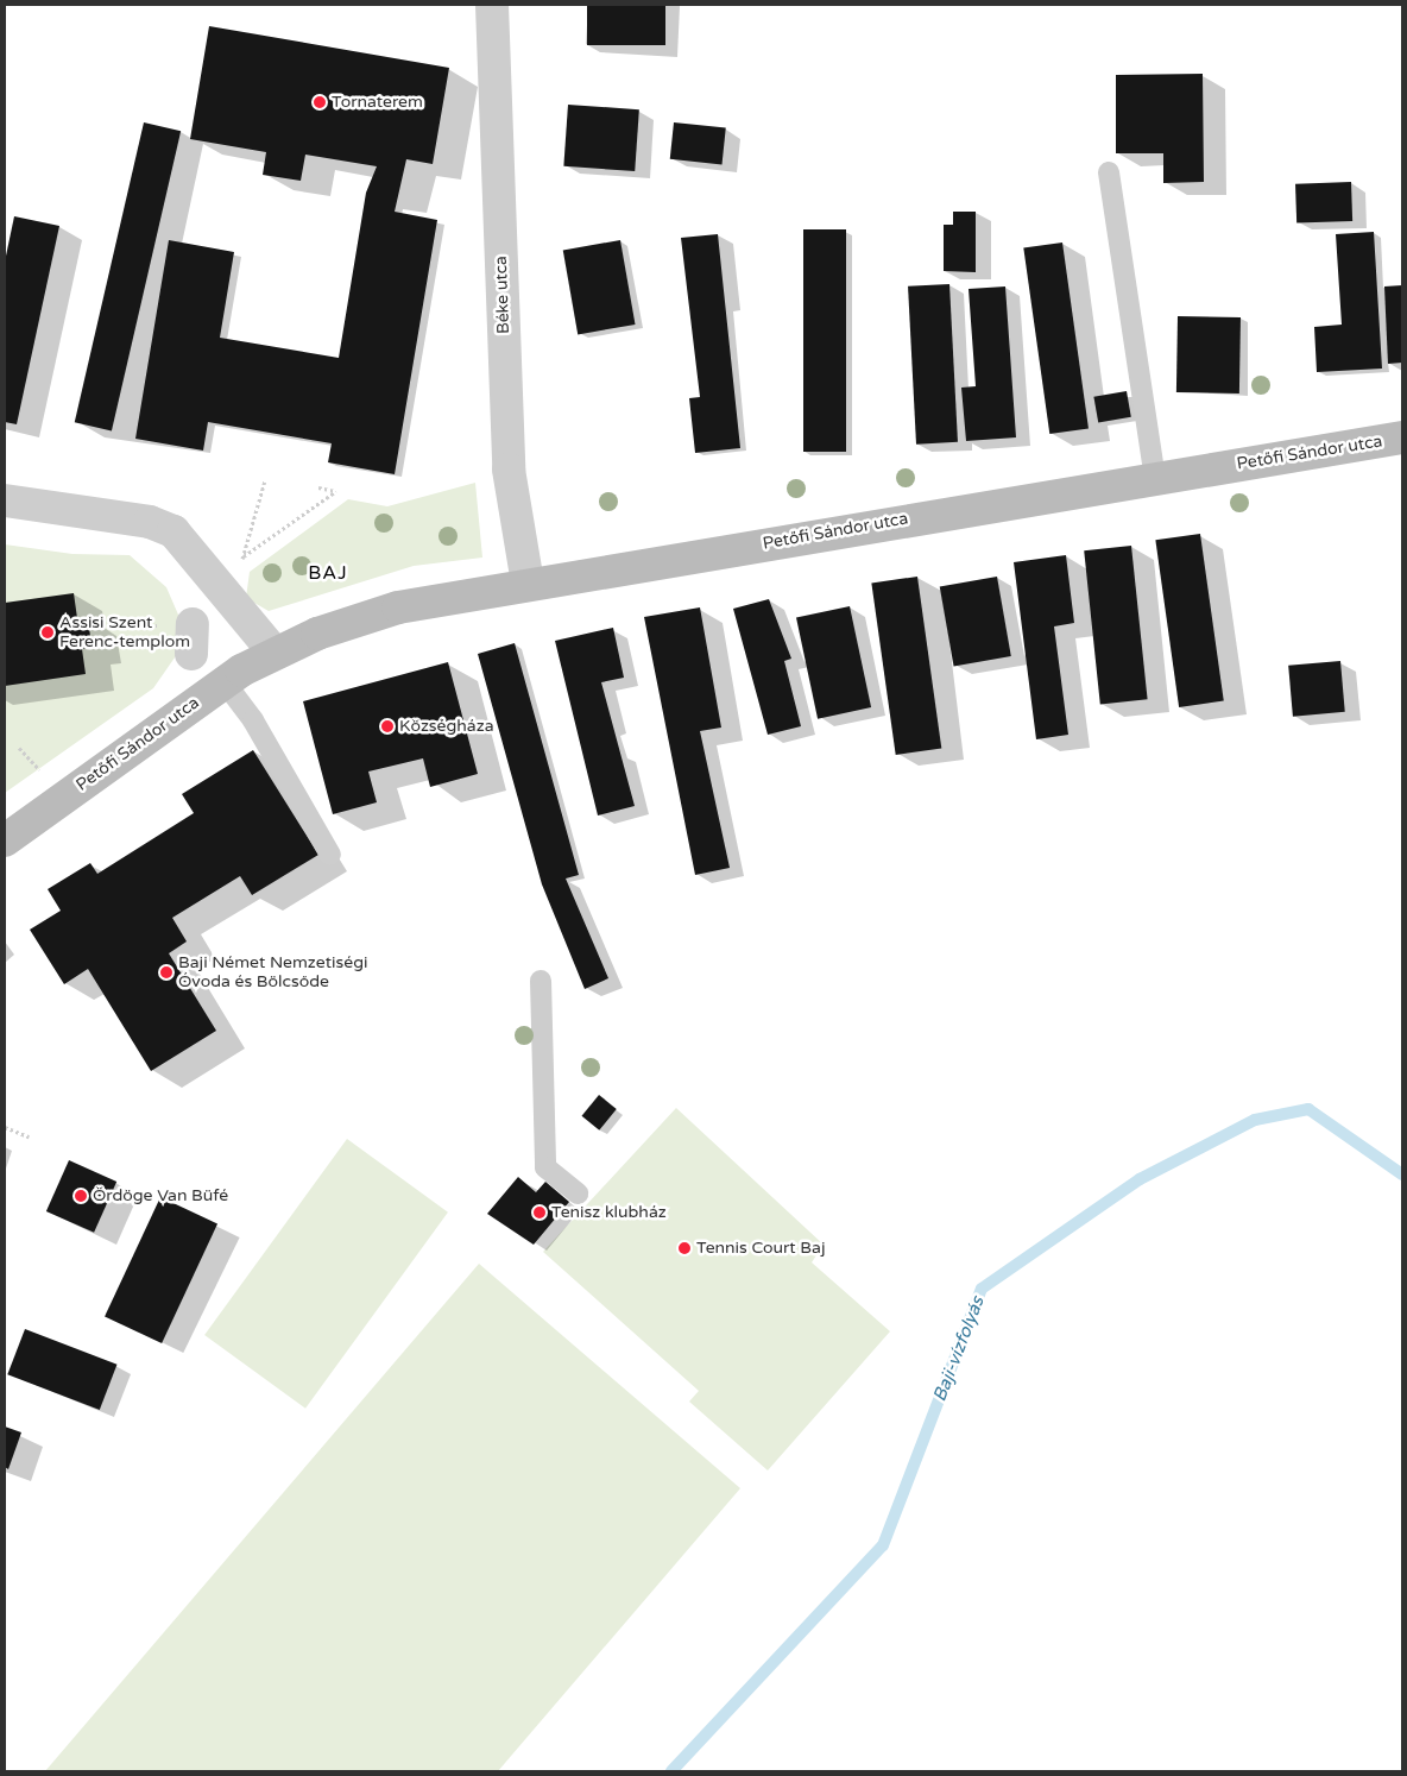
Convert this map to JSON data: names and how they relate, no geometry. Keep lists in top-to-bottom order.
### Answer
{
  "streets": {
    "street": ["Béke utca", "Petőfi Sándor utca"]
  },
  "crossings": [
    ["Béke utca", "Petőfi Sándor utca"]
  ],
  "districts": ["BAJ"],
  "water": ["Baji-vízfolyás"],
  "places": [
    "Tornaterem",
    "Assisi Szent Ferenc-templom",
    "Községháza",
    "Baji Német Nemzetiségi Óvoda és Bölcsőde",
    "Ördöge Van Büfé",
    "Tenisz klubház",
    "Tennis Court Baj"
  ]
}
